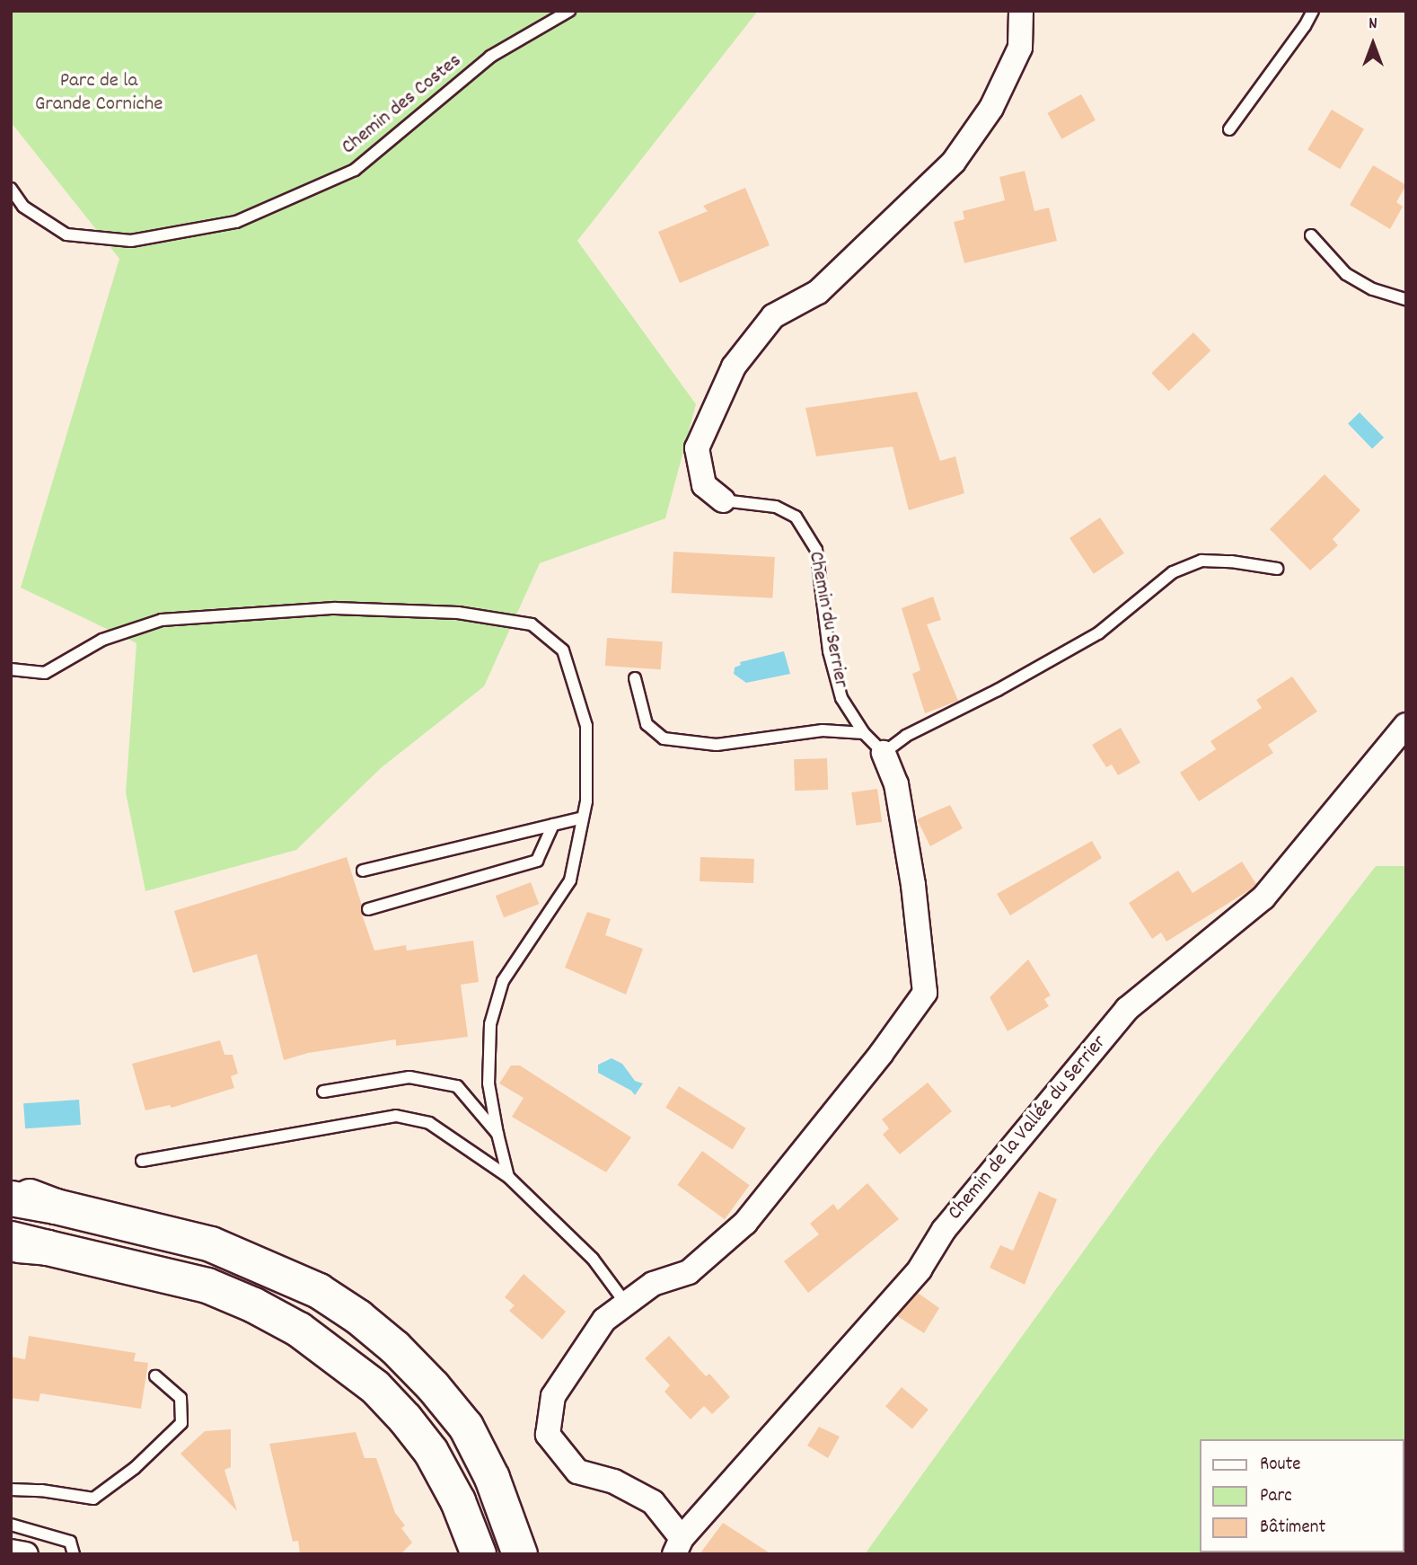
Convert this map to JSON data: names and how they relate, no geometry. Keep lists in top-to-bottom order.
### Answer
{
  "streets": {
    "street": ["Chemin du Serrier", "Chemin de la Vallée du Serrier"],
    "lane": ["Chemin des Costes"]
  },
  "parks": ["Parc de la Grande Corniche"],
  "legend": ["Route", "Parc", "Bâtiment"],
  "north": "top"
}
